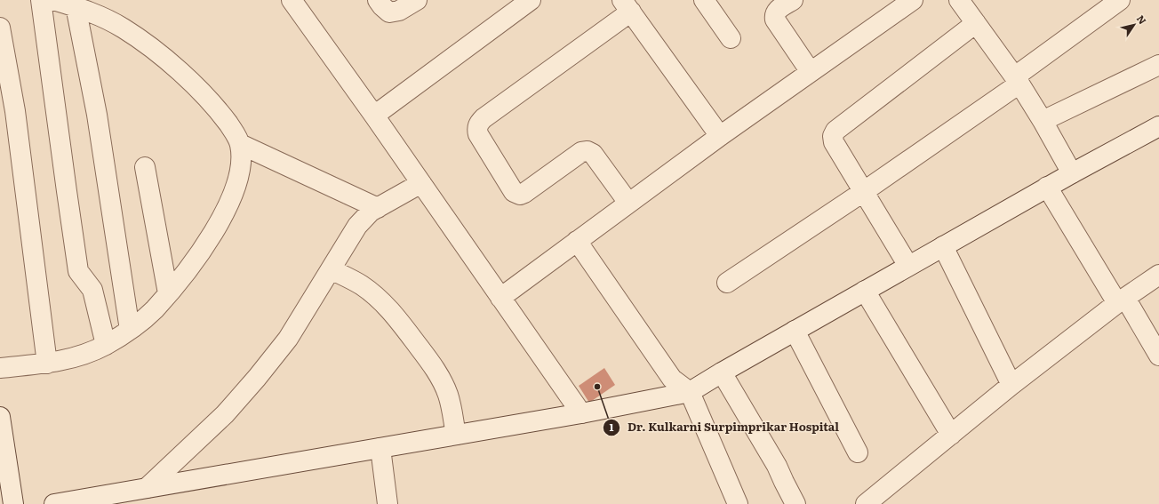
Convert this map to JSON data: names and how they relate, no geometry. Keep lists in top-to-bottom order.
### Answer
{
  "places": ["Dr. Kulkarni Surpimprikar Hospital"],
  "north": "top right"
}
